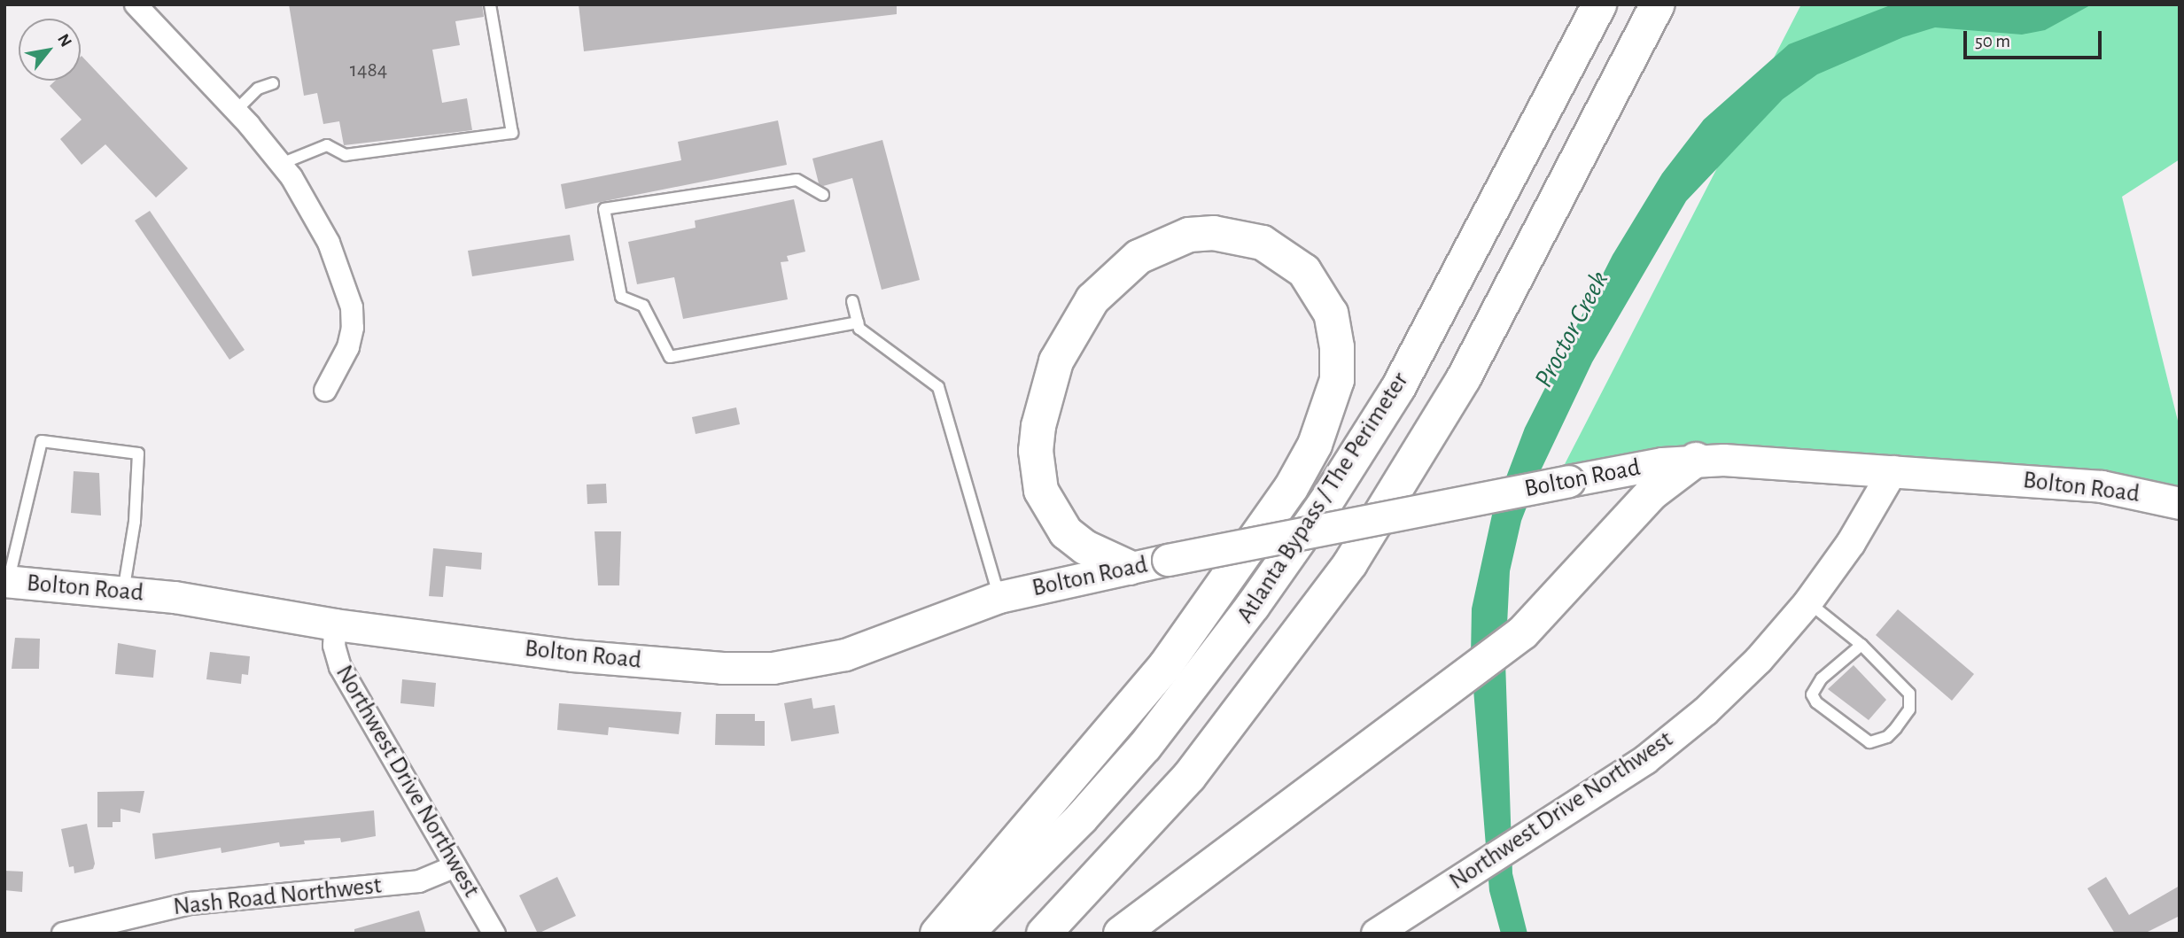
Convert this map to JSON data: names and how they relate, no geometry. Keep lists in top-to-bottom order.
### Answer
{
  "streets": {
    "highway": ["Atlanta Bypass / The Perimeter"],
    "main road": ["Bolton Road"],
    "street": ["Northwest Drive Northwest", "Nash Road Northwest"]
  },
  "crossings": [
    ["Bolton Road", "Northwest Drive Northwest"],
    ["Northwest Drive Northwest", "Nash Road Northwest"]
  ],
  "water": ["Proctor Creek"],
  "house_numbers": ["1484"],
  "scale_bar": "50 m",
  "north": "top right"
}
